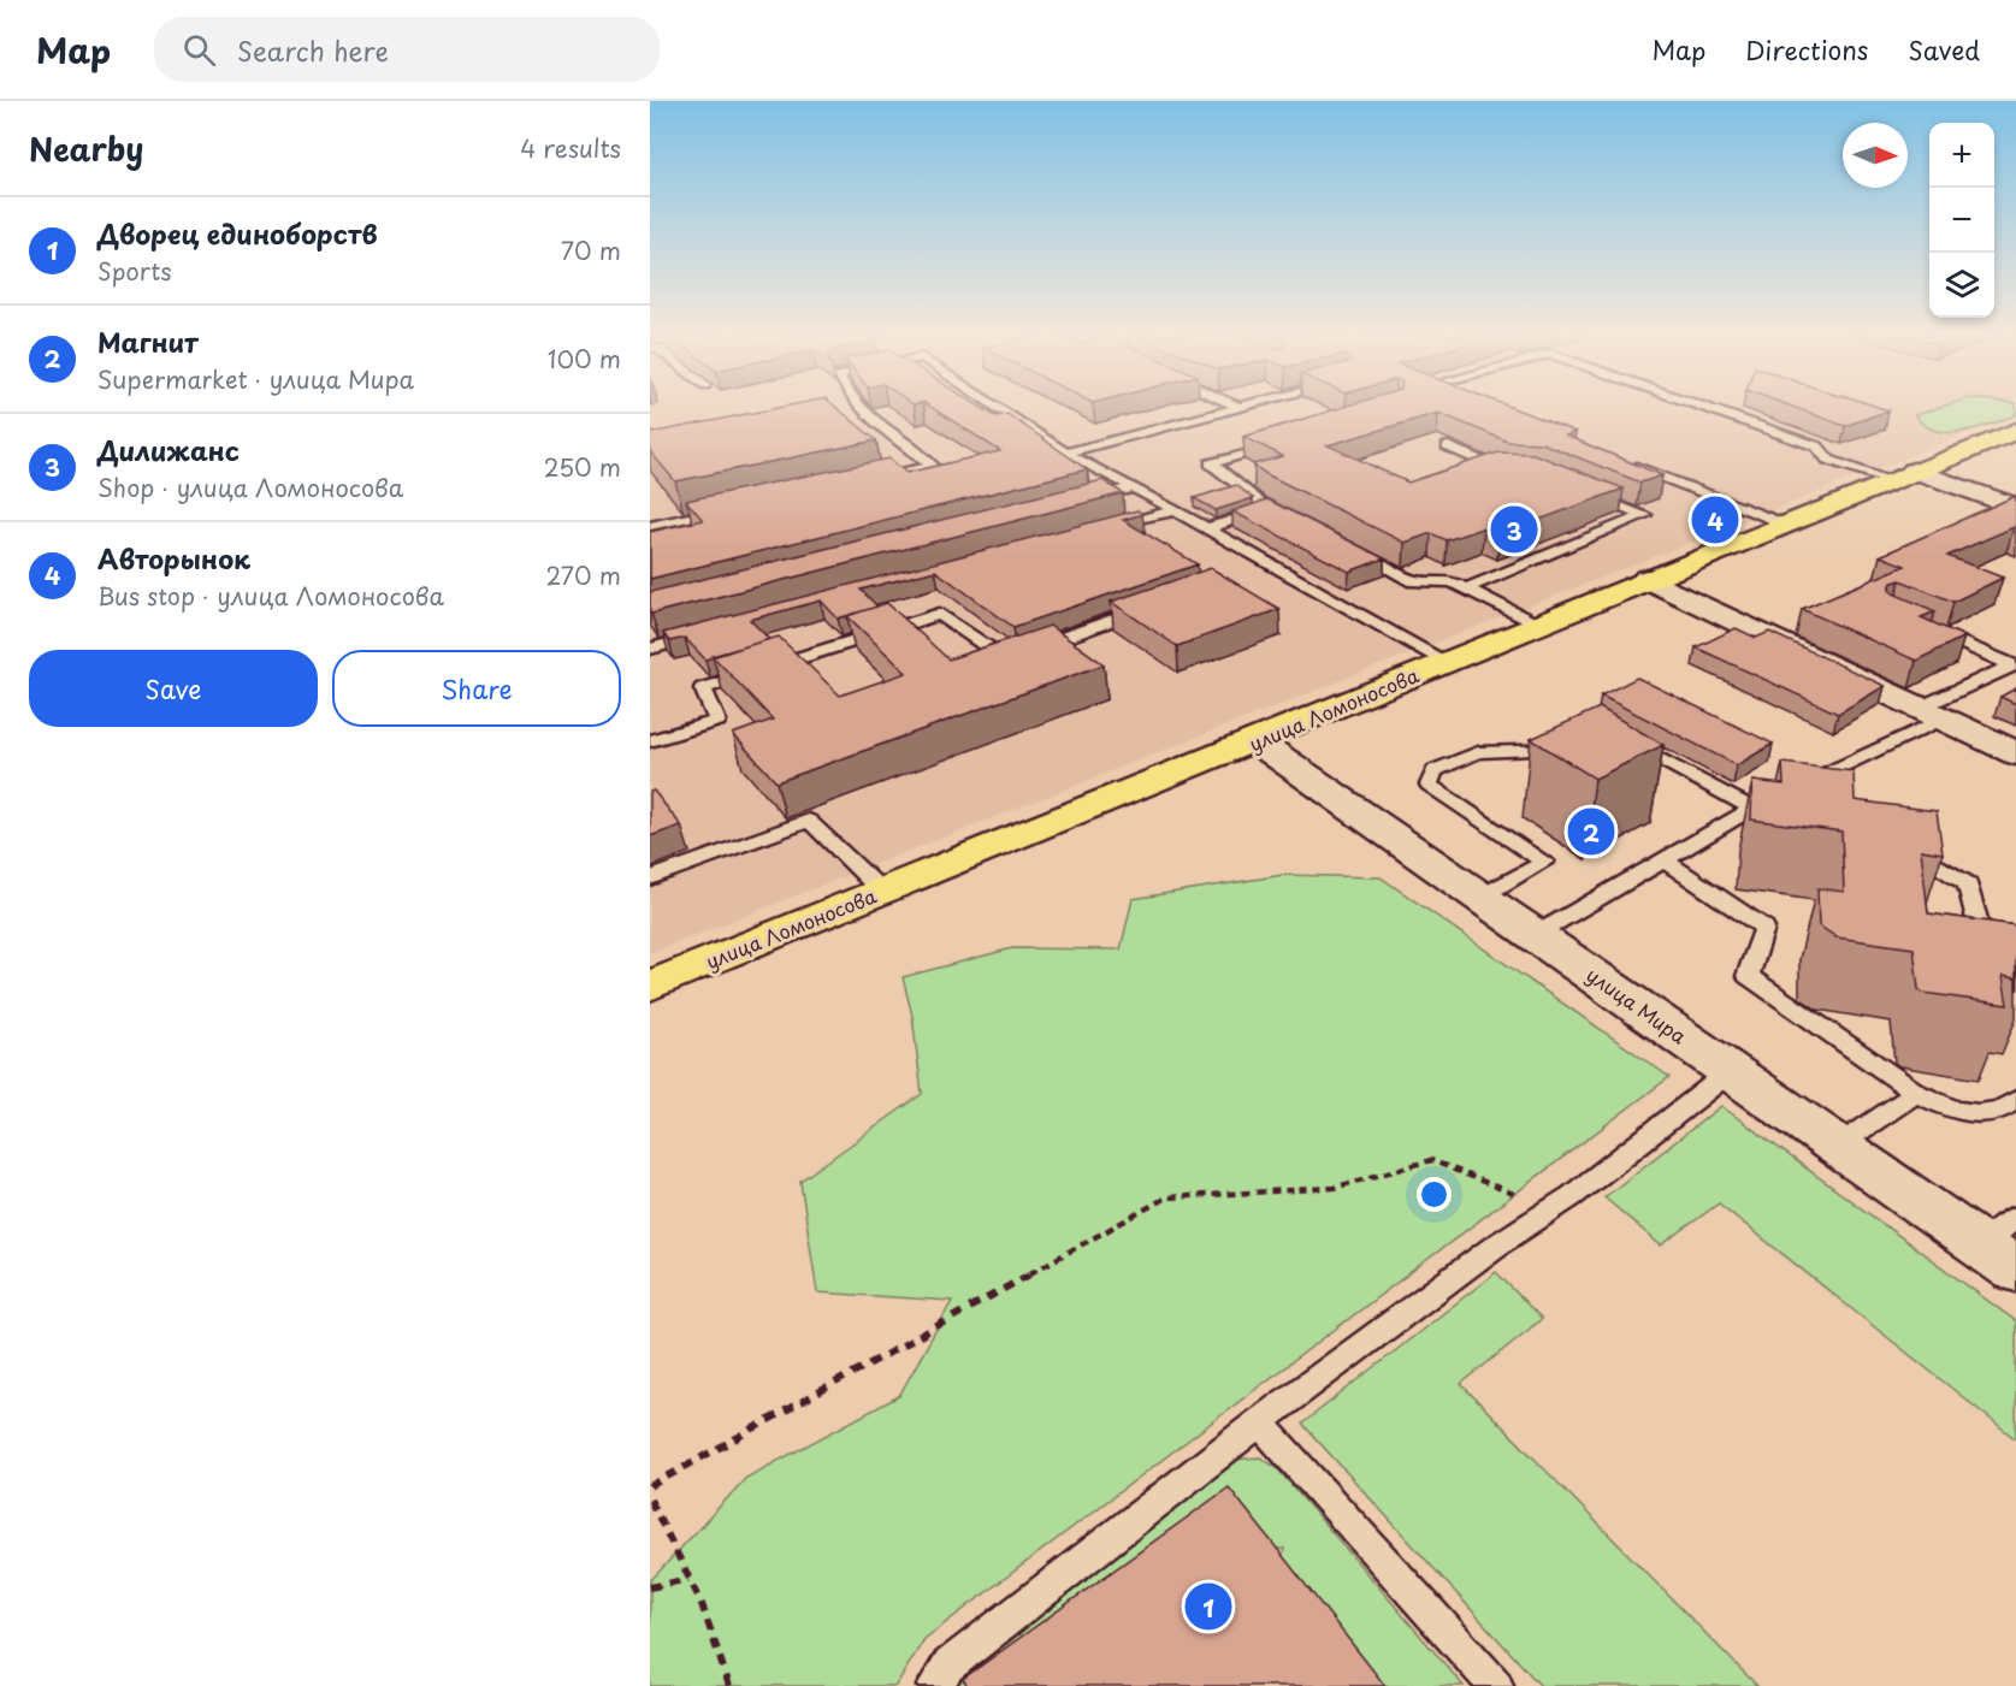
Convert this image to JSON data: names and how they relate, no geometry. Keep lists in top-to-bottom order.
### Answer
{
  "streets": {
    "highway": ["улица Ломоносова"],
    "street": ["улица Мира"]
  },
  "crossings": [
    ["улица Ломоносова", "улица Мира"]
  ],
  "north": "right",
  "page": {
    "header": "Map",
    "search": "Search here",
    "nav": ["Map", "Directions", "Saved"],
    "heading": ["Nearby", "4 results"],
    "map_buttons": ["+", "−"],
    "list": [
      {
        "mark": "1",
        "name": "Дворец единоборств",
        "note": "Sports",
        "value": "70 m"
      },
      {
        "mark": "2",
        "name": "Магнит",
        "note": "Supermarket · улица Мира",
        "value": "100 m"
      },
      {
        "mark": "3",
        "name": "Дилижанс",
        "note": "Shop · улица Ломоносова",
        "value": "250 m"
      },
      {
        "mark": "4",
        "name": "Авторынок",
        "note": "Bus stop · улица Ломоносова",
        "value": "270 m"
      }
    ],
    "pins": [
      "4",
      "3",
      "2",
      "1"
    ],
    "buttons": ["Save", "Share"]
  }
}
